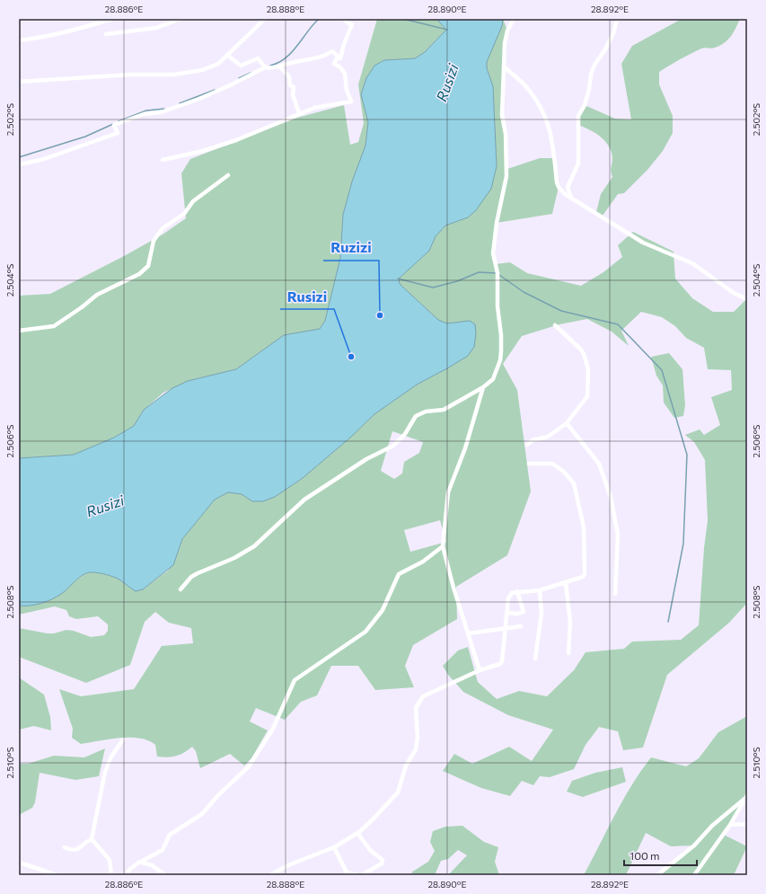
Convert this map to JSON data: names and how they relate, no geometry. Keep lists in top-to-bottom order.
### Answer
{
  "water": ["Rusizi"],
  "places": ["Ruzizi", "Rusizi"],
  "scale_bar": "100 m",
  "coordinates": [
    "28.886°E",
    "28.888°E",
    "28.890°E",
    "28.892°E",
    "2.502°S",
    "2.504°S",
    "2.506°S",
    "2.508°S",
    "2.510°S"
  ]
}
